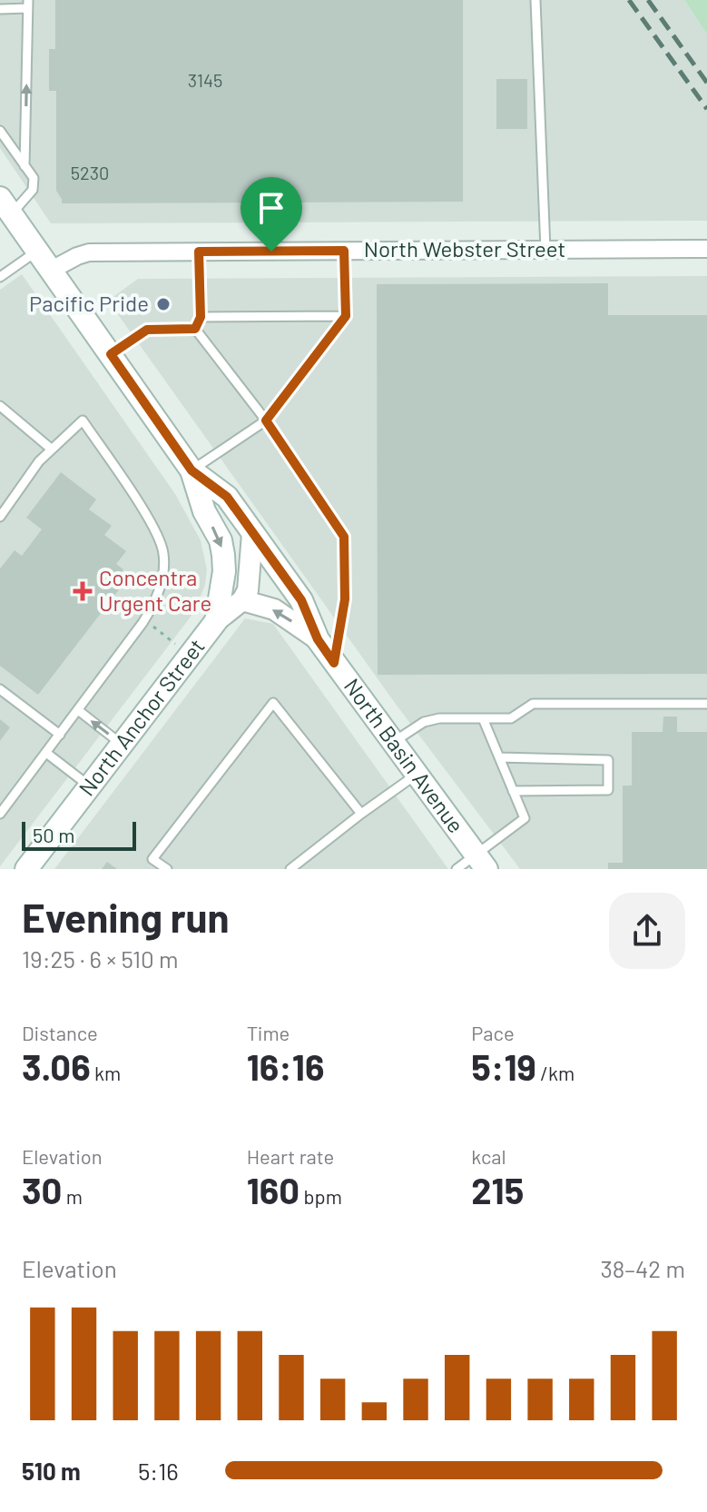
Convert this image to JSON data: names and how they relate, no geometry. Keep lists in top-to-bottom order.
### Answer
{
  "streets": {
    "main road": ["North Anchor Street", "North Basin Avenue"],
    "street": ["North Webster Street"]
  },
  "crossings": [
    ["North Webster Street", "North Basin Avenue"],
    ["North Anchor Street", "North Basin Avenue"]
  ],
  "places": {
    "other": ["Pacific Pride"],
    "health": ["Concentra Urgent Care"]
  },
  "house_numbers": ["3145", "5230"],
  "scale_bar": "50 m",
  "page": {
    "scale": "50 m",
    "heading": ["Evening run", "19:25 · 6 × 510 m"],
    "stats": [
      ["Distance", "3.06 km"],
      ["Time", "16:16"],
      ["Pace", "5:19 /km"],
      ["Elevation", "30 m"],
      ["Heart rate", "160 bpm"],
      ["kcal", "215"]
    ],
    "chart": ["Elevation", "38–42 m"],
    "list": [
      {
        "name": "510 m",
        "note": "5:16"
      }
    ]
  }
}
